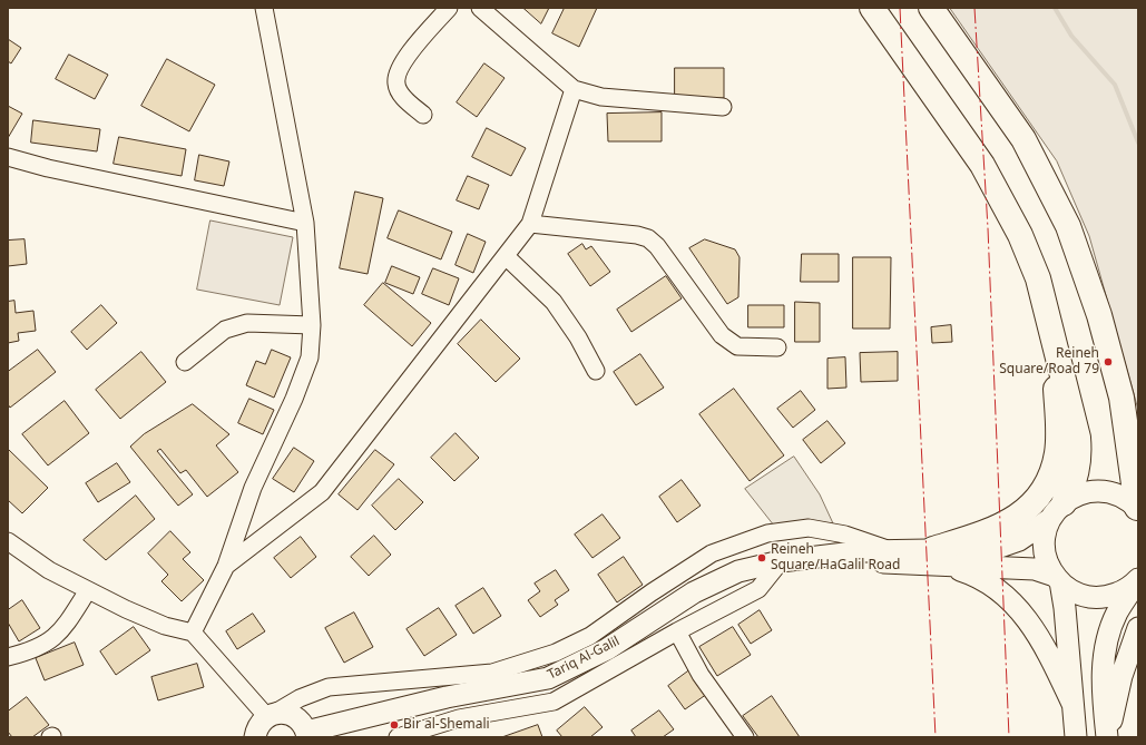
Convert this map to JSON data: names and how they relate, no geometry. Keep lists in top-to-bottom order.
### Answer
{
  "streets": {
    "main road": ["Tariq Al-Galil"]
  },
  "places": ["Reineh Square/Road 79", "Reineh Square/HaGalil Road", "Bir al-Shemali"]
}
